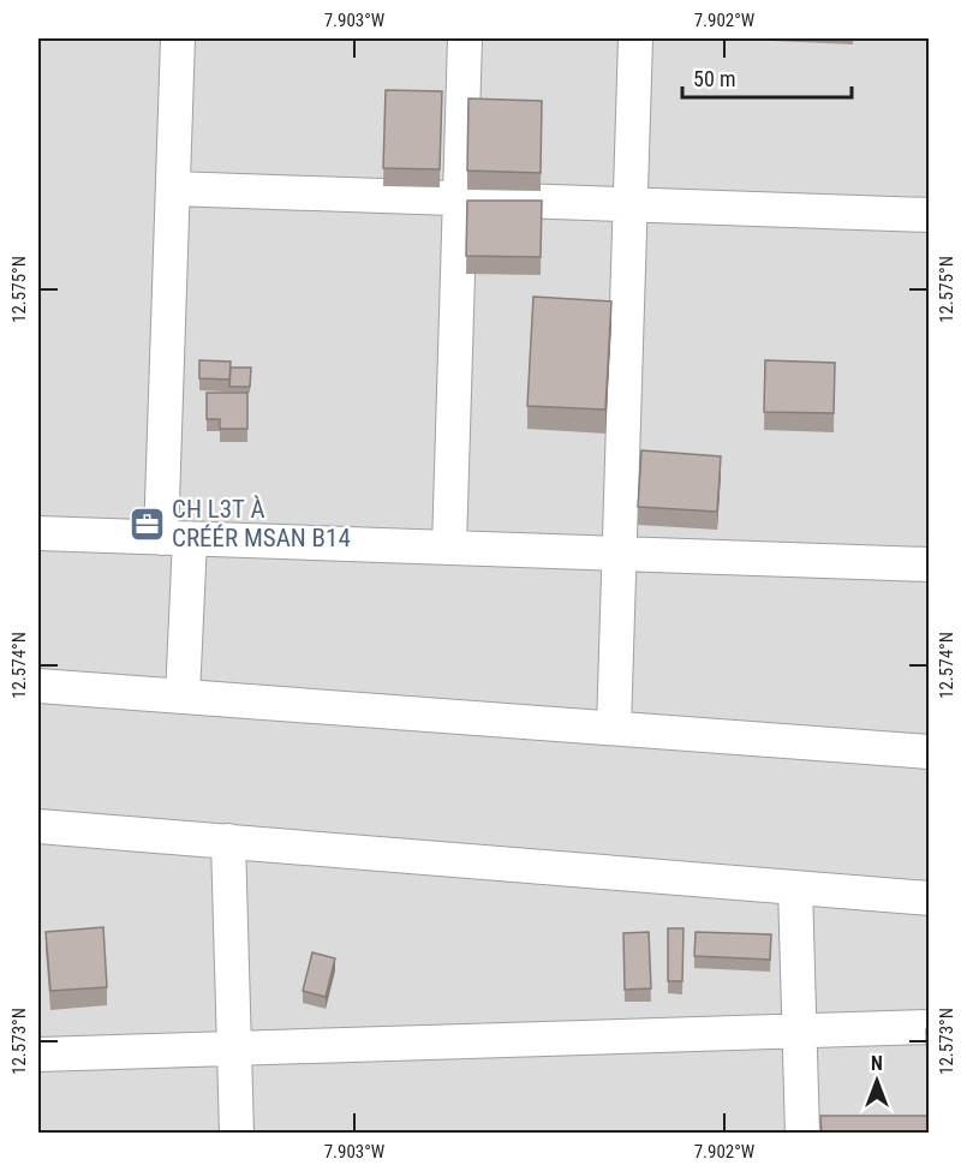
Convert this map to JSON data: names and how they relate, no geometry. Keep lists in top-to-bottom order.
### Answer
{
  "places": {
    "office": ["CH L3T À CRÉÉR MSAN B14"]
  },
  "scale_bar": "50 m",
  "north": "top",
  "coordinates": [
    "7.903°W",
    "7.902°W",
    "12.575°N",
    "12.574°N",
    "12.573°N"
  ]
}
